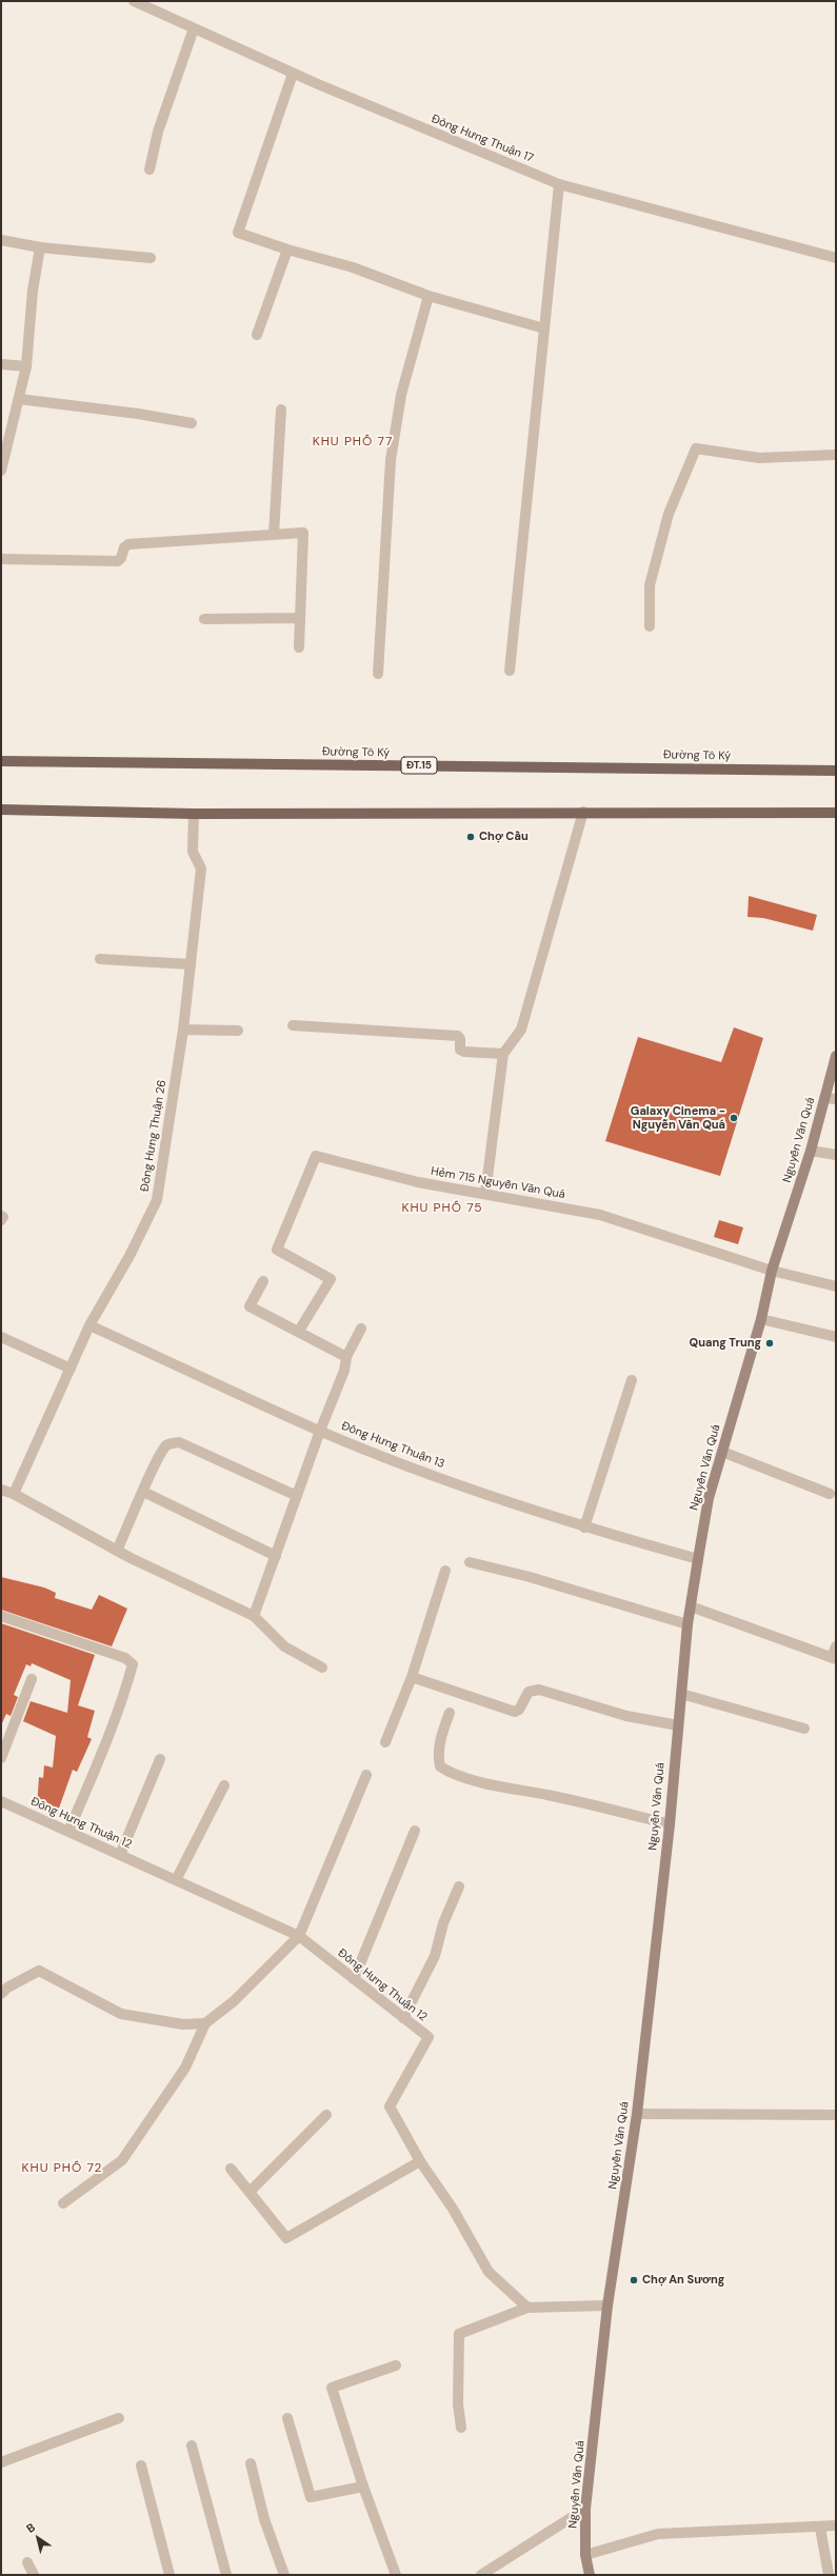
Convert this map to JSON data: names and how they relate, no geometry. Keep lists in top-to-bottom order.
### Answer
{
  "streets": {
    "main road": ["Đường Tô Ký", "ĐT.15", "Nguyễn Văn Quá"],
    "street": [
      "Đông Hưng Thuận 17",
      "Đông Hưng Thuận 26",
      "Hẻm 715 Nguyễn Văn Quá",
      "Đông Hưng Thuận 13",
      "Đông Hưng Thuận 12"
    ]
  },
  "crossings": [
    ["Đông Hưng Thuận 26", "Đông Hưng Thuận 13"],
    ["Nguyễn Văn Quá", "Hẻm 715 Nguyễn Văn Quá"],
    ["Nguyễn Văn Quá", "Đông Hưng Thuận 13"]
  ],
  "districts": ["KHU PHỐ 77", "KHU PHỐ 75", "KHU PHỐ 72"],
  "places": [
    "Chợ Cầu",
    "Galaxy Cinema - Nguyễn Văn Quá",
    "Quang Trung",
    "Chợ An Sương"
  ],
  "north": "top left"
}
